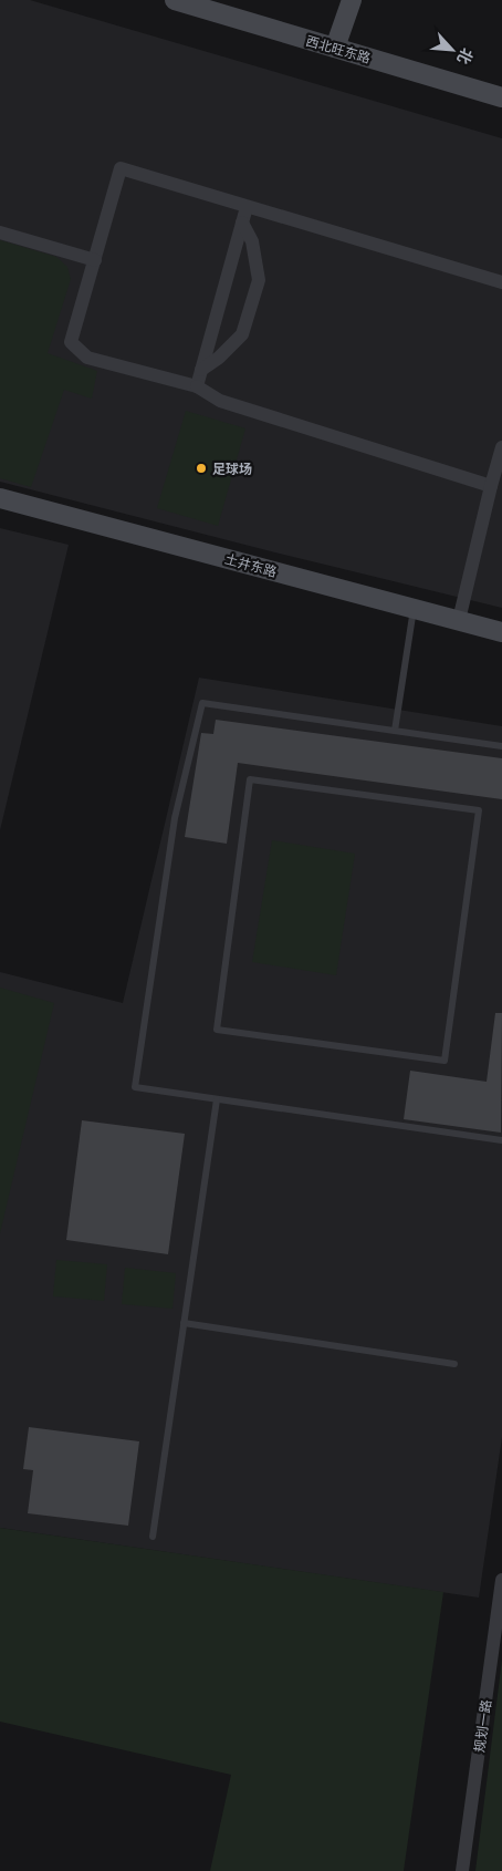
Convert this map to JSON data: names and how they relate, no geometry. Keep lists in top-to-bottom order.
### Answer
{
  "streets": {
    "street": ["西北旺东路", "土井东路", "规划一路"]
  },
  "places": ["足球场"],
  "north": "bottom right"
}
